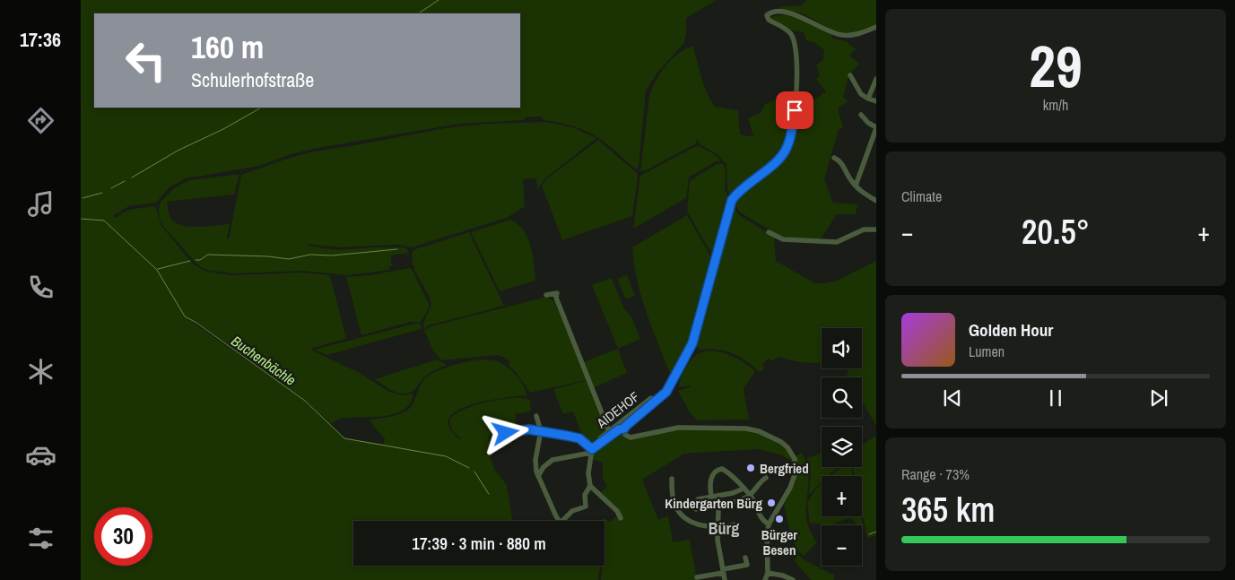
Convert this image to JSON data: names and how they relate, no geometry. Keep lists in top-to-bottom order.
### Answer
{
  "streets": {
    "street": ["AIDEHOF"]
  },
  "districts": ["Bürg"],
  "water": ["Buchenbächle"],
  "places": ["Bergfried", "Kindergarten Bürg", "Bürger Besen"],
  "page": {
    "tabs": "17:36",
    "tile": [
      ["29", "km/h"],
      "Climate",
      ["Range · 73%", "365 km"]
    ],
    "turn": ["160 m", "Schulerhofstraße"],
    "heat": ["−", "20.5°", "+"],
    "song": ["Golden Hour", "Lumen"],
    "map_buttons": ["+", "−"],
    "limit": "30",
    "trip": "17:39 · 3 min · 880 m"
  }
}
